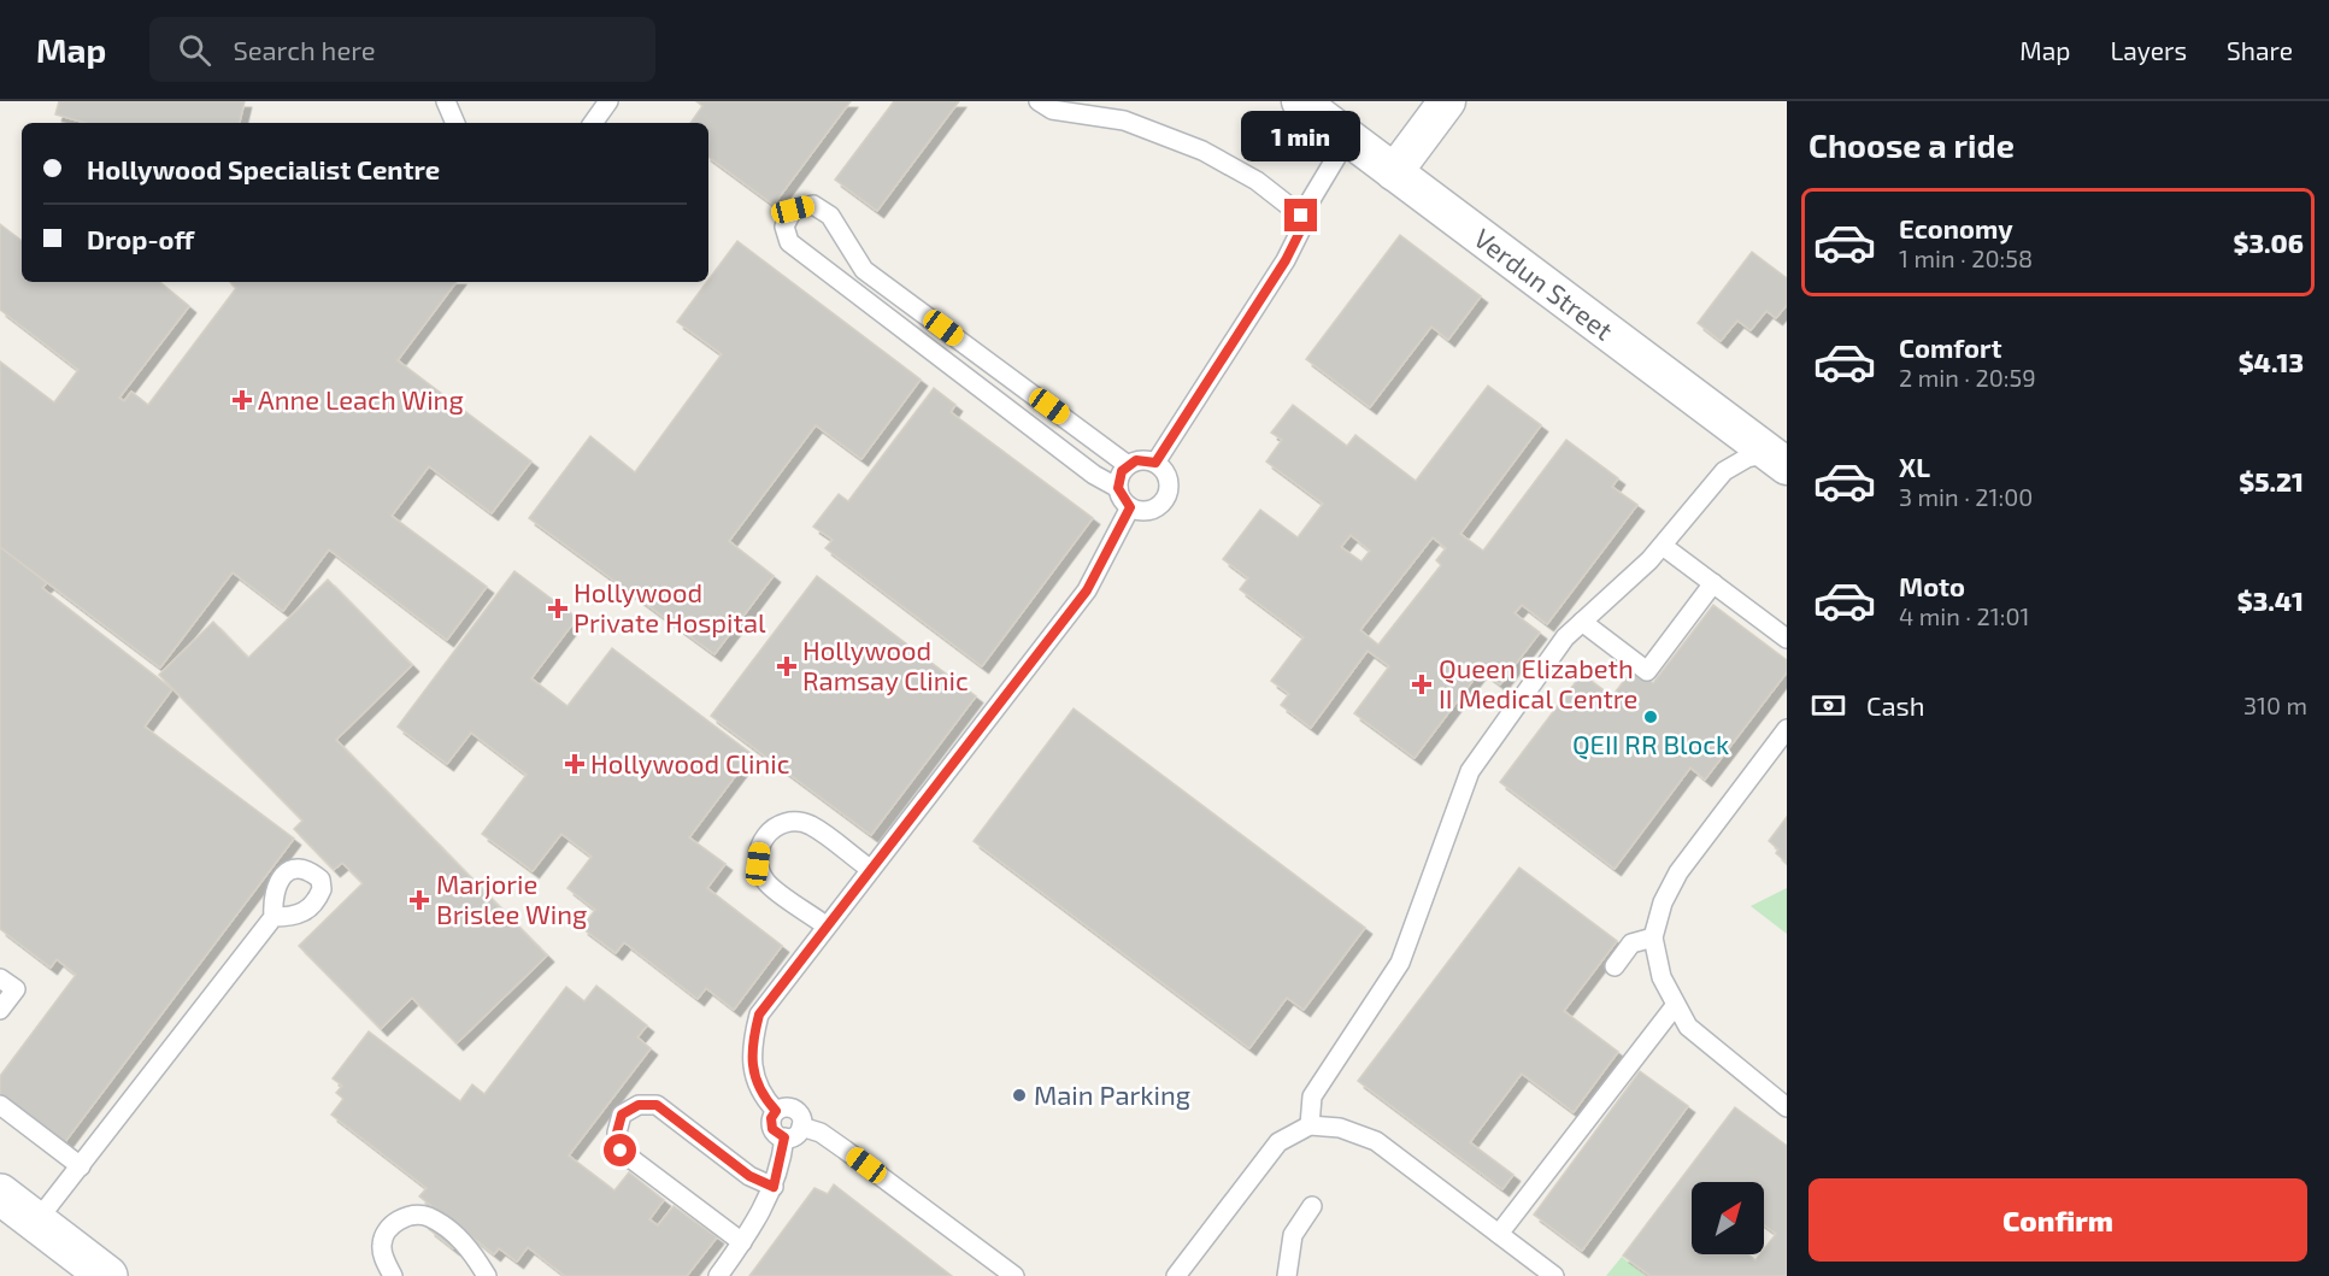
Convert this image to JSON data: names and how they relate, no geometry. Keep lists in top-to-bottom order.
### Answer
{
  "streets": {
    "street": ["Verdun Street"]
  },
  "places": {
    "health": [
      "Anne Leach Wing",
      "Hollywood Private Hospital",
      "Hollywood Ramsay Clinic",
      "Queen Elizabeth II Medical Centre",
      "Hollywood Clinic",
      "Marjorie Brislee Wing"
    ],
    "other": ["QEII RR Block", "Main Parking"]
  },
  "north": "top right",
  "page": {
    "header": "Map",
    "search": "Search here",
    "nav": ["Map", "Layers", "Share"],
    "heading": "Choose a ride",
    "bubble": "1 min",
    "banner": ["Hollywood Specialist Centre", "Drop-off"],
    "list": [
      {
        "name": "Economy",
        "note": "1 min · 20:58",
        "value": "$3.06"
      },
      {
        "name": "Comfort",
        "note": "2 min · 20:59",
        "value": "$4.13"
      },
      {
        "name": "XL",
        "note": "3 min · 21:00",
        "value": "$5.21"
      },
      {
        "name": "Moto",
        "note": "4 min · 21:01",
        "value": "$3.41"
      }
    ],
    "pay": ["Cash", "310 m"],
    "buttons": "Confirm"
  }
}
